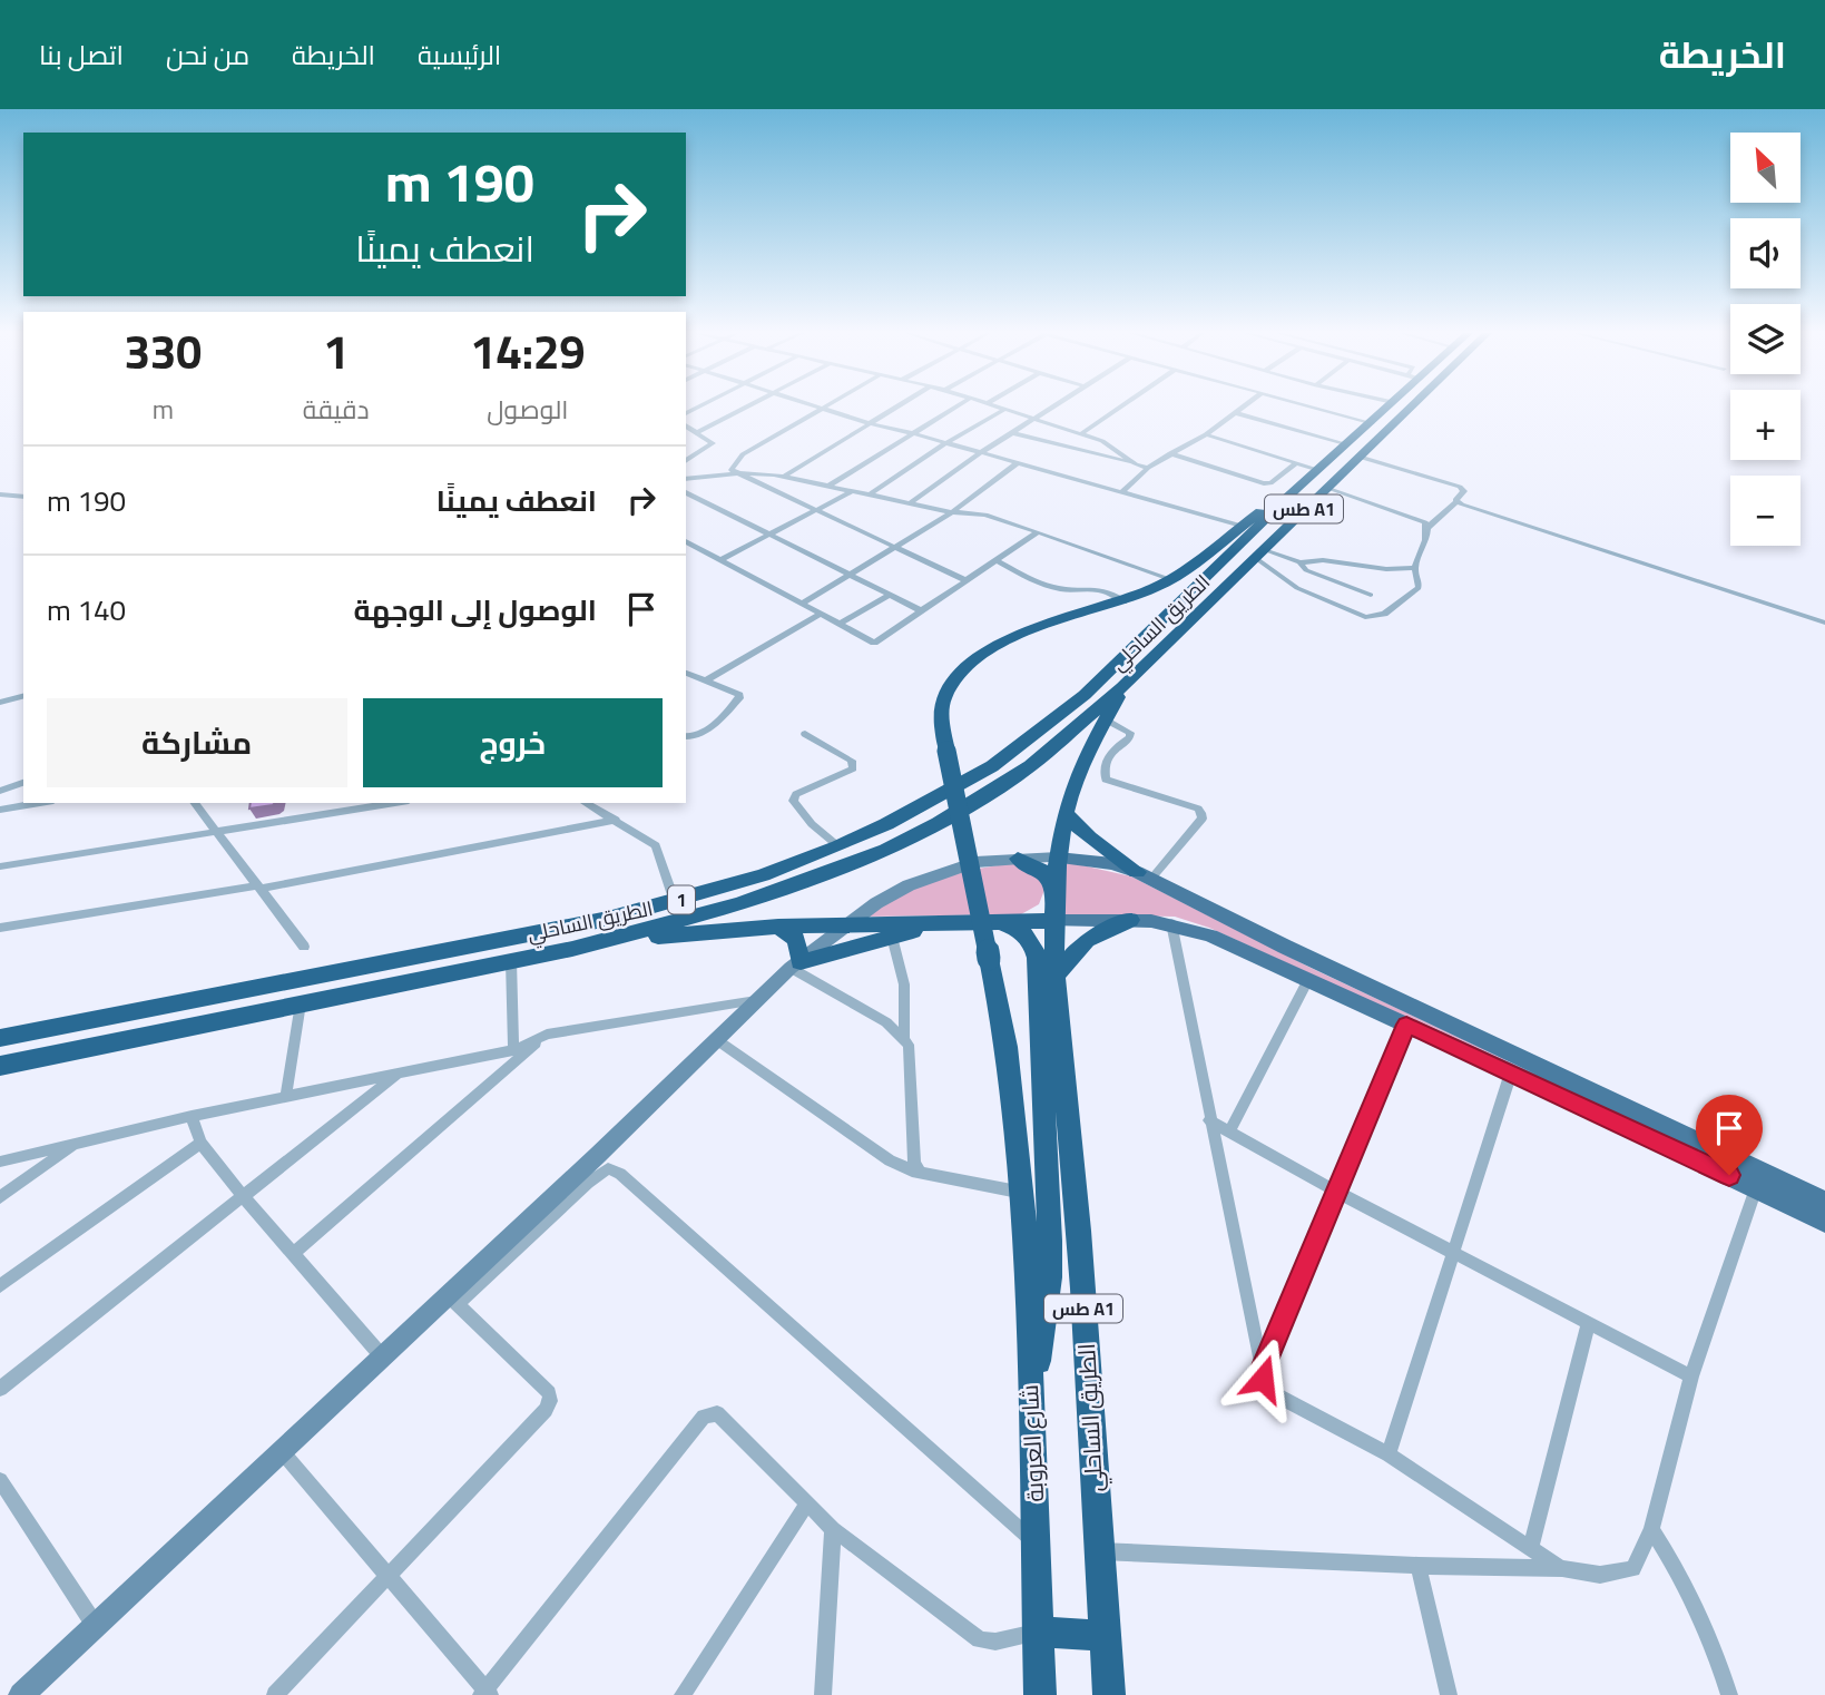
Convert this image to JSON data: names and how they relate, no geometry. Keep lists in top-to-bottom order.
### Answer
{
  "streets": {
    "highway": [
      "طس A1",
      "الطريق الساحلي",
      "1",
      "شارع العروبة"
    ]
  },
  "crossings": [
    ["طس A1", "الطريق الساحلي"],
    ["طس A1", "شارع العروبة"]
  ],
  "north": "top left",
  "page": {
    "header": "الخريطة",
    "nav": [
      "الرئيسية",
      "الخريطة",
      "من نحن",
      "اتصل بنا"
    ],
    "map_buttons": ["+", "−"],
    "turn": ["190 m", "انعطف يمينًا"],
    "eta": [
      "14:29",
      "الوصول",
      "1",
      "دقيقة",
      "330",
      "m"
    ],
    "list": [
      {
        "name": "انعطف يمينًا",
        "value": "190 m"
      },
      {
        "name": "الوصول إلى الوجهة",
        "value": "140 m"
      }
    ],
    "buttons": ["خروج", "مشاركة"]
  }
}
